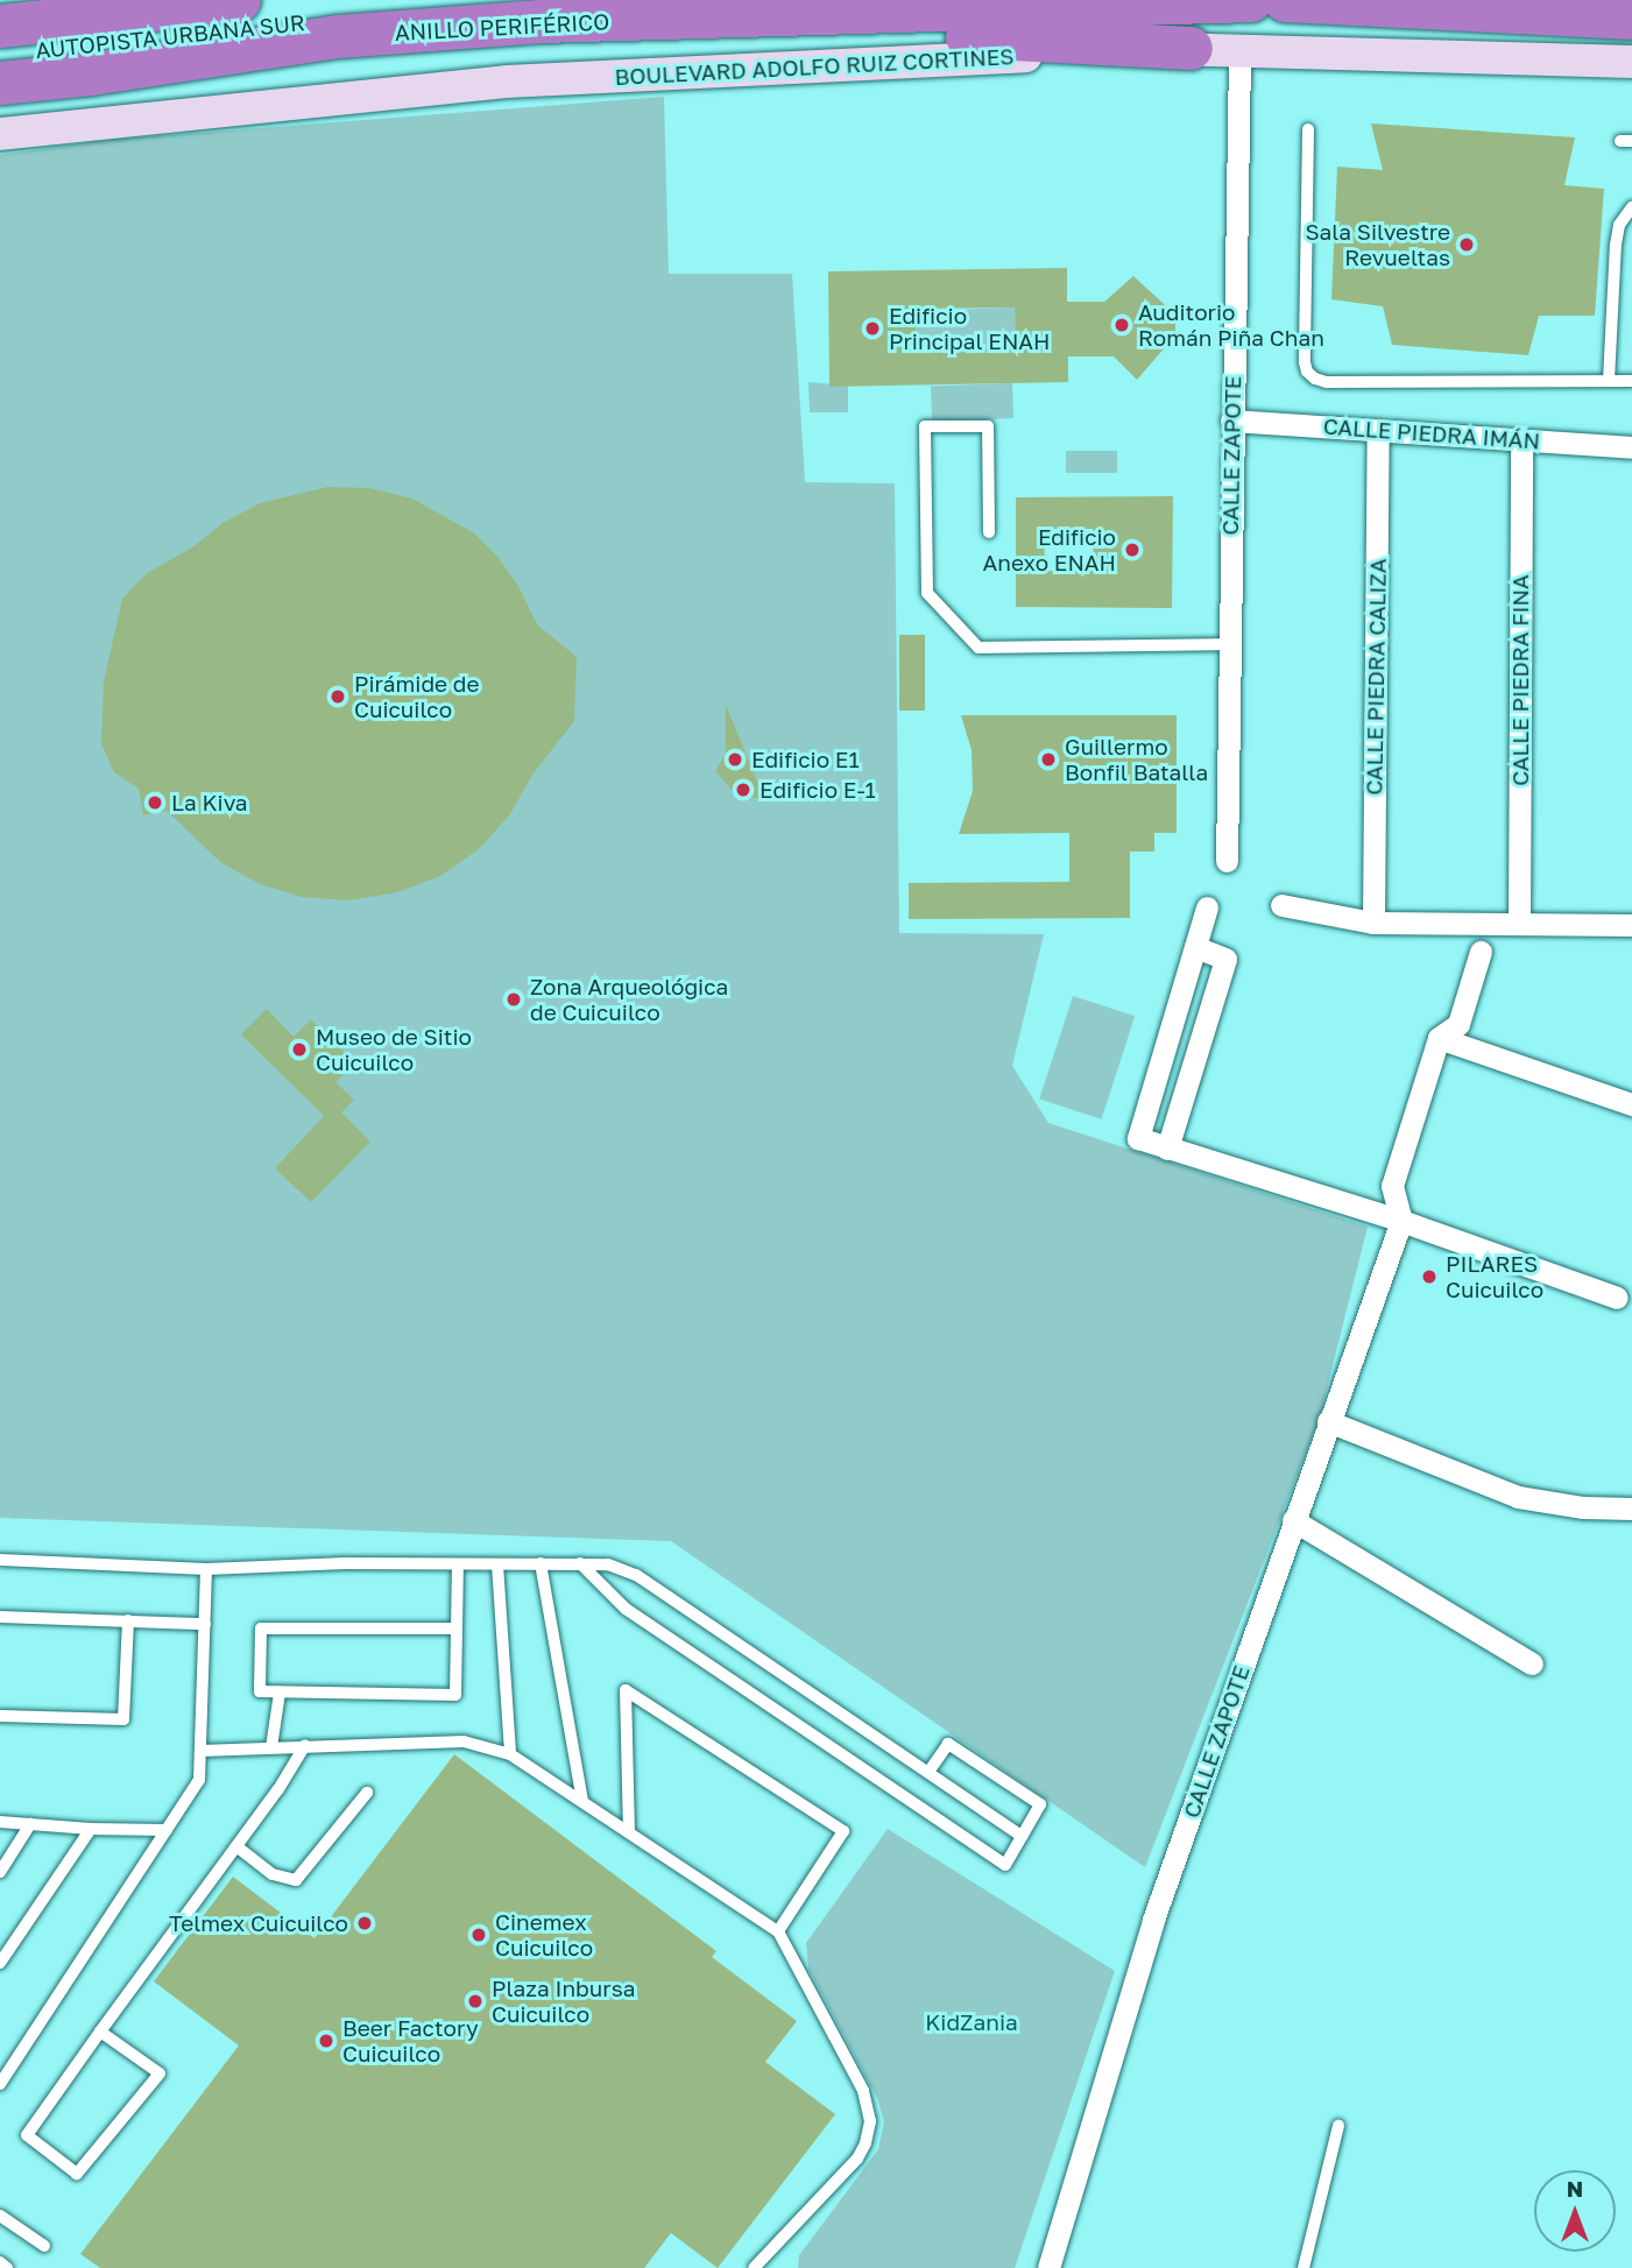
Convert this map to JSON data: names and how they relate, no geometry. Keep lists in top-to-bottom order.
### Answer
{
  "streets": {
    "highway": ["ANILLO PERIFÉRICO", "AUTOPISTA URBANA SUR"],
    "main road": ["BOULEVARD ADOLFO RUIZ CORTINES"],
    "street": [
      "CALLE PIEDRA IMÁN",
      "CALLE ZAPOTE",
      "CALLE PIEDRA CALIZA",
      "CALLE PIEDRA FINA"
    ]
  },
  "crossings": [
    ["BOULEVARD ADOLFO RUIZ CORTINES", "CALLE ZAPOTE"],
    ["CALLE PIEDRA IMÁN", "CALLE ZAPOTE"],
    ["CALLE PIEDRA IMÁN", "CALLE PIEDRA CALIZA"],
    ["CALLE PIEDRA IMÁN", "CALLE PIEDRA FINA"]
  ],
  "parks": ["KidZania"],
  "places": [
    "Sala Silvestre Revueltas",
    "Auditorio Román Piña Chan",
    "Edificio Principal ENAH",
    "Edificio Anexo ENAH",
    "Pirámide de Cuicuilco",
    "Edificio E1",
    "Guillermo Bonfil Batalla",
    "Edificio E-1",
    "La Kiva",
    "Zona Arqueológica de Cuicuilco",
    "Museo de Sitio Cuicuilco",
    "PILARES Cuicuilco",
    "Telmex Cuicuilco",
    "Cinemex Cuicuilco",
    "Plaza Inbursa Cuicuilco",
    "Beer Factory Cuicuilco"
  ],
  "north": "top"
}
